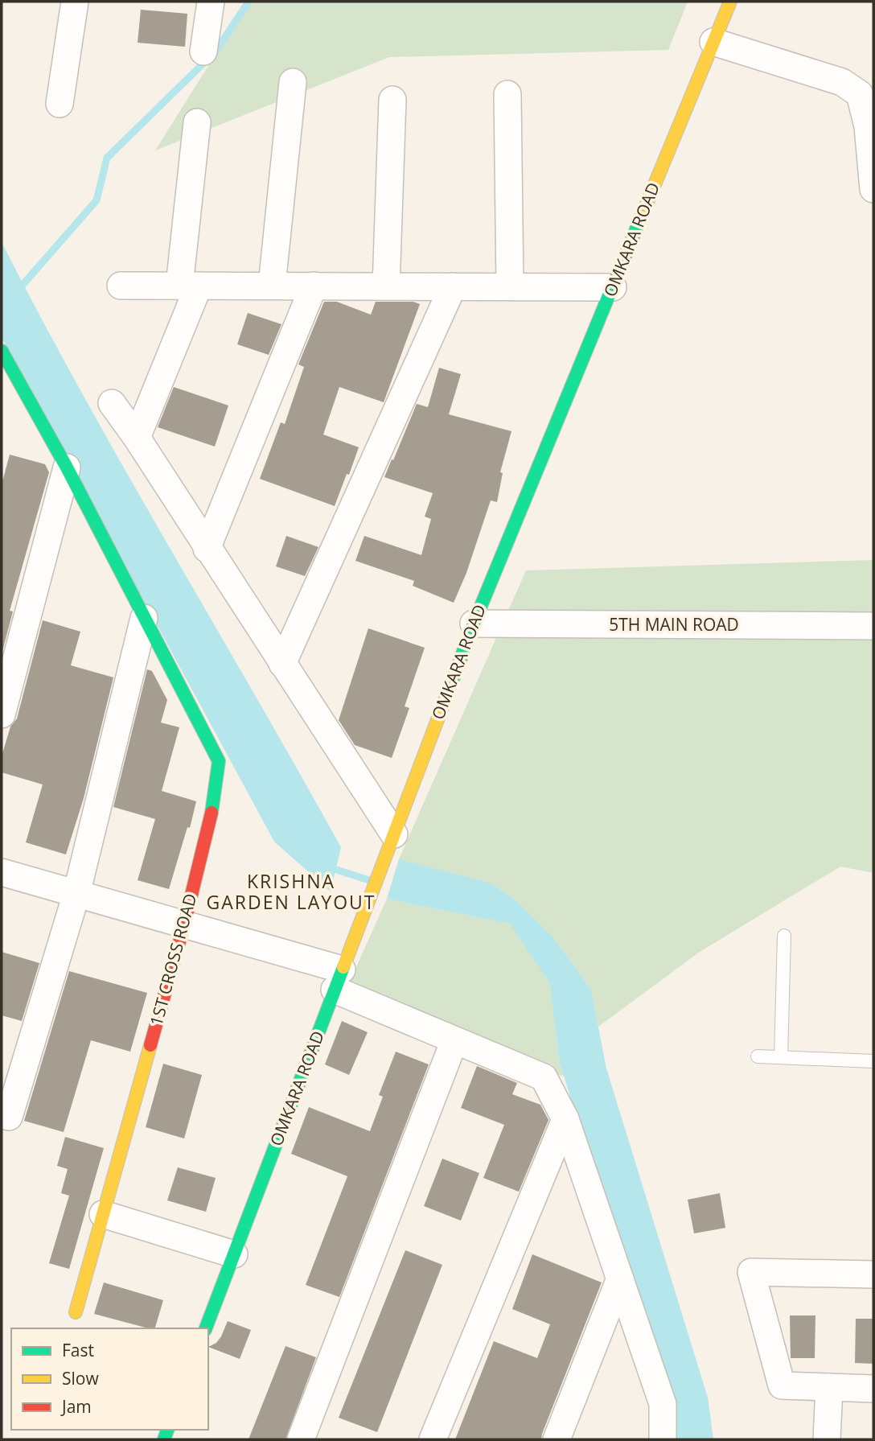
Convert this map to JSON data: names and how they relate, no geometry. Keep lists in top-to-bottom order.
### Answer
{
  "streets": {
    "street": ["OMKARA ROAD", "5TH MAIN ROAD", "1ST CROSS ROAD"]
  },
  "crossings": [
    ["OMKARA ROAD", "5TH MAIN ROAD"]
  ],
  "districts": ["KRISHNA GARDEN LAYOUT"],
  "legend": ["Fast", "Slow", "Jam"]
}
